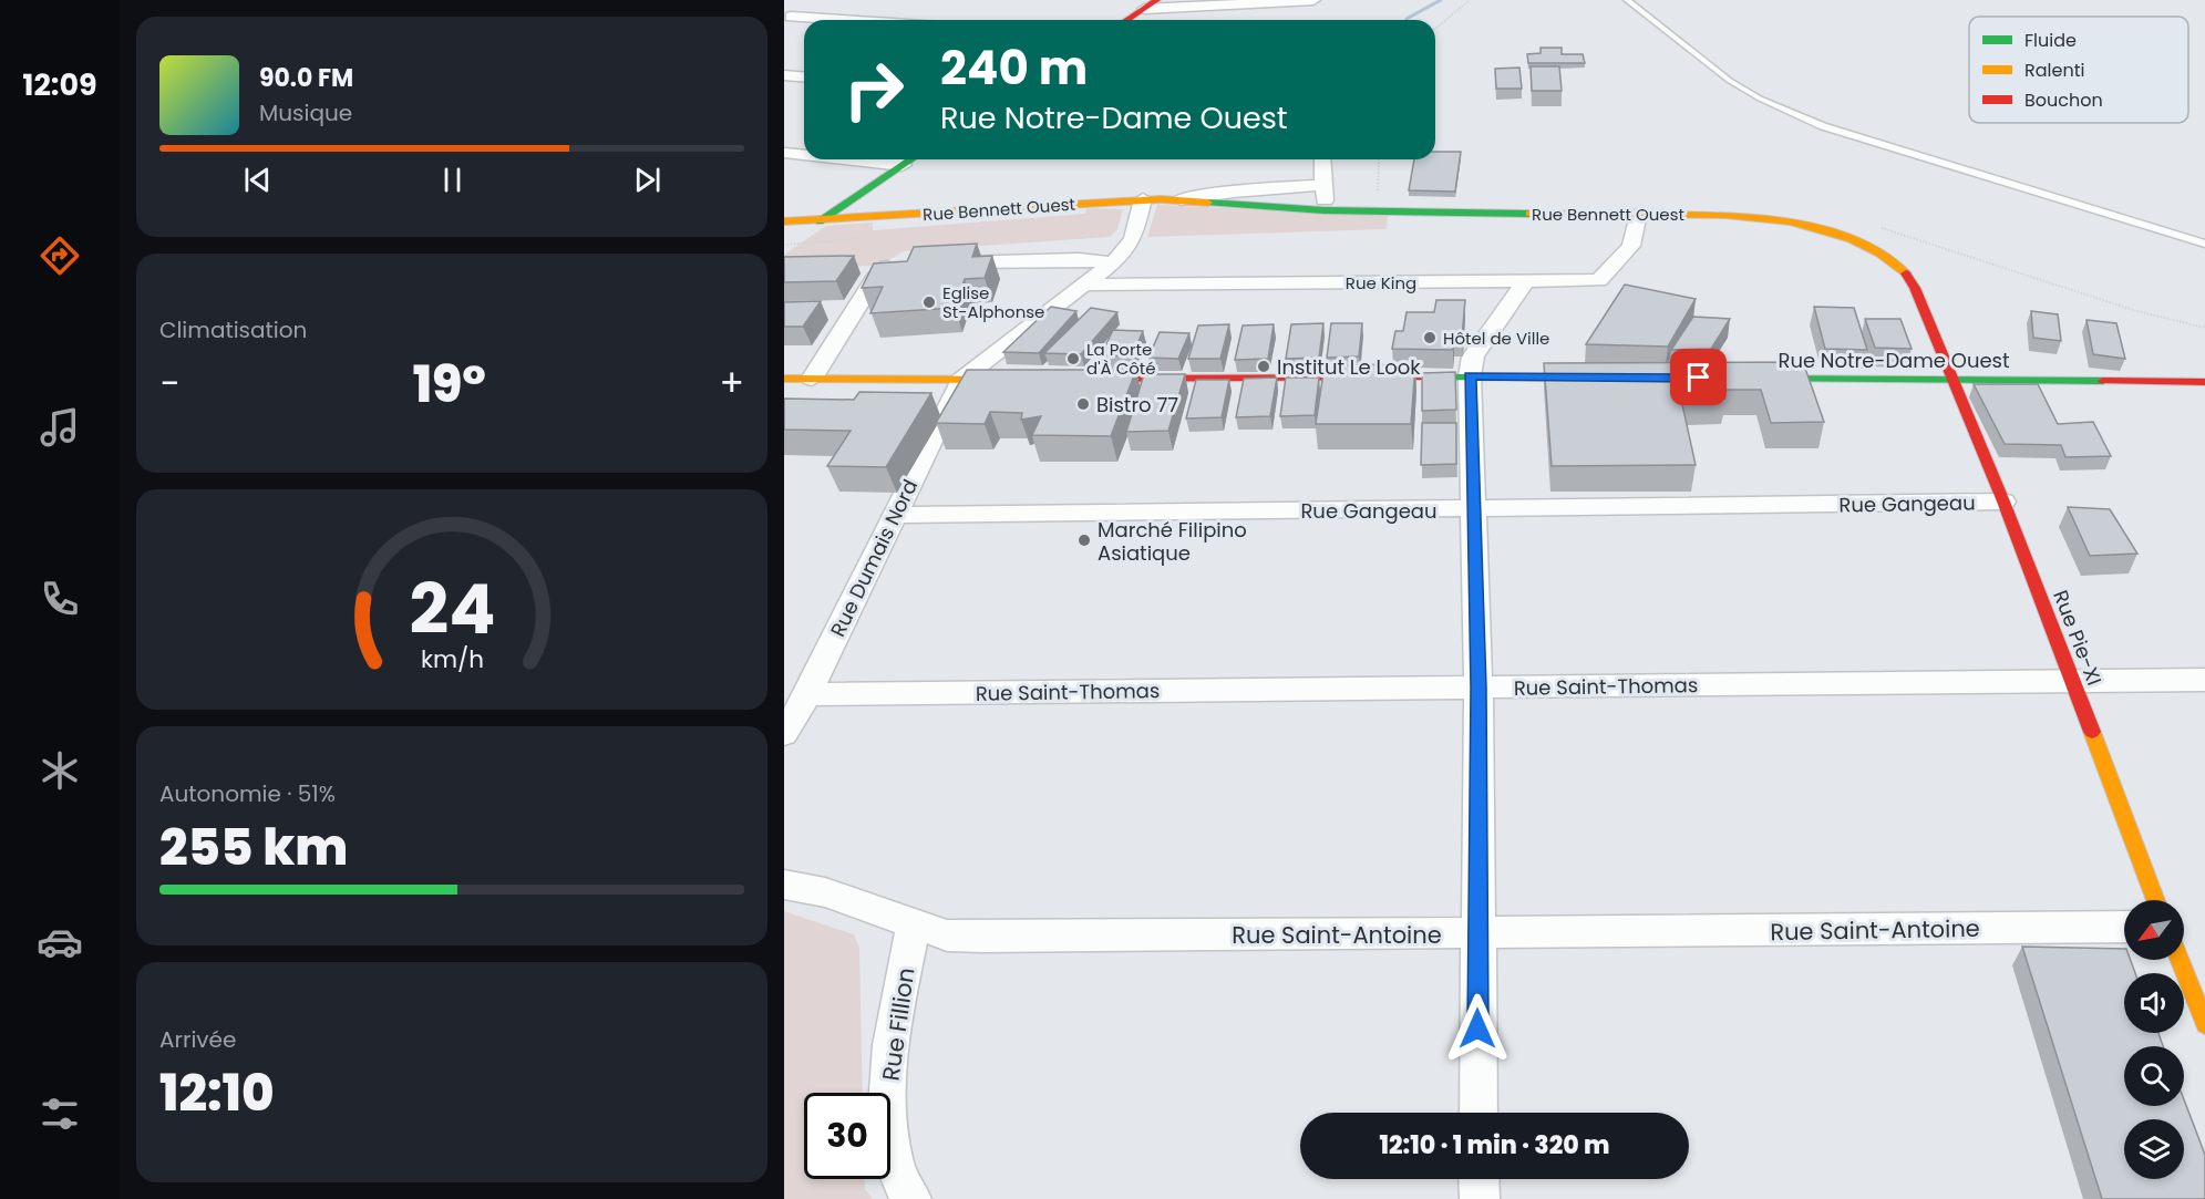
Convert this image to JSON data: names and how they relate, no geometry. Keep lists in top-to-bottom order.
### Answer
{
  "streets": {
    "street": [
      "Rue Bennett Ouest",
      "Rue King",
      "Rue Notre-Dame Ouest",
      "Rue Gangeau",
      "Rue Dumais Nord",
      "Rue Pie-XI",
      "Rue Saint-Thomas",
      "Rue Saint-Antoine",
      "Rue Fillion"
    ]
  },
  "crossings": [
    ["Rue Bennett Ouest", "Rue King"],
    ["Rue Bennett Ouest", "Rue Notre-Dame Ouest"],
    ["Rue Bennett Ouest", "Rue Pie-XI"],
    ["Rue Notre-Dame Ouest", "Rue Pie-XI"],
    ["Rue Gangeau", "Rue Dumais Nord"],
    ["Rue Gangeau", "Rue Pie-XI"],
    ["Rue Dumais Nord", "Rue Saint-Thomas"],
    ["Rue Pie-XI", "Rue Saint-Thomas"],
    ["Rue Saint-Antoine", "Rue Fillion"]
  ],
  "places": [
    "Eglise St-Alphonse",
    "Hôtel de Ville",
    "La Porte d'À Côté",
    "Institut Le Look",
    "Bistro 77",
    "Marché Filipino Asiatique"
  ],
  "legend": ["Fluide", "Ralenti", "Bouchon"],
  "north": "bottom left",
  "page": {
    "tabs": "12:09",
    "turn": ["240 m", "Rue Notre-Dame Ouest"],
    "song": ["90.0 FM", "Musique"],
    "tile": [
      "Climatisation",
      ["Autonomie · 51%", "255 km"],
      ["Arrivée", "12:10"]
    ],
    "heat": ["−", "19°", "+"],
    "limit": "30",
    "trip": "12:10 · 1 min · 320 m",
    "gauge": ["24", "km/h"]
  }
}
